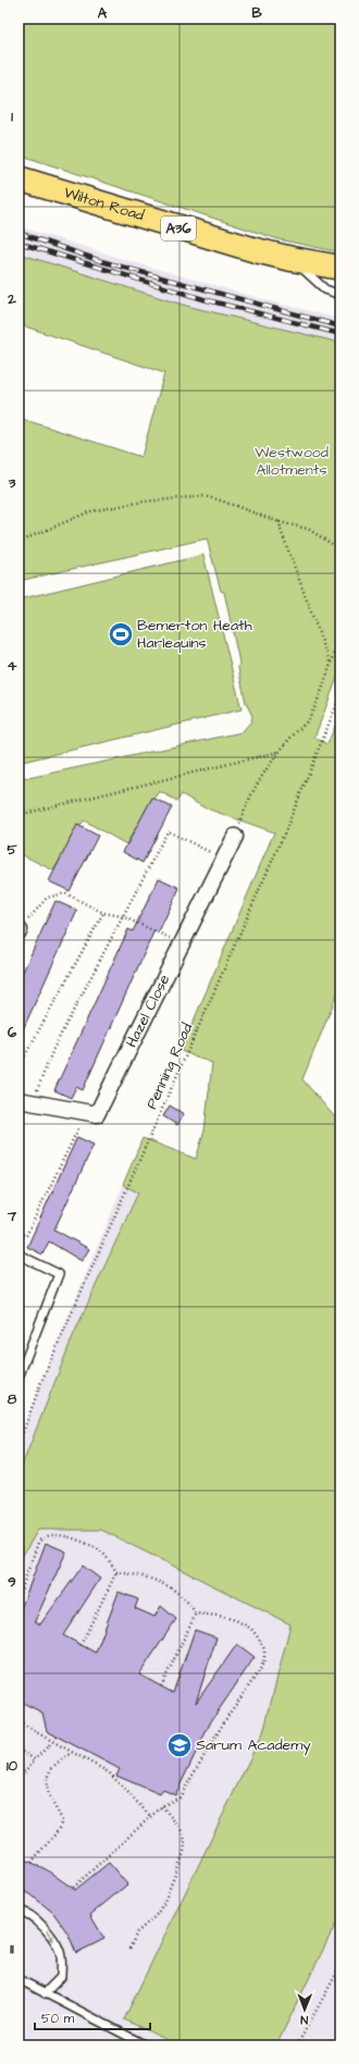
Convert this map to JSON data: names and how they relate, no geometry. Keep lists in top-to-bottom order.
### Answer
{
  "streets": {
    "highway": ["Wilton Road", "A36"],
    "street": ["Hazel Close"],
    "path": ["Penning Road"]
  },
  "parks": ["Westwood Allotments"],
  "places": {
    "sports": ["Bemerton Heath Harlequins"],
    "school or university": ["Sarum Academy"]
  },
  "scale_bar": "50 m",
  "north": "bottom",
  "grid": {
    "columns": ["A", "B"],
    "rows": [
      "1",
      "2",
      "3",
      "4",
      "5",
      "6",
      "7",
      "8",
      "9",
      "10",
      "11"
    ]
  }
}
